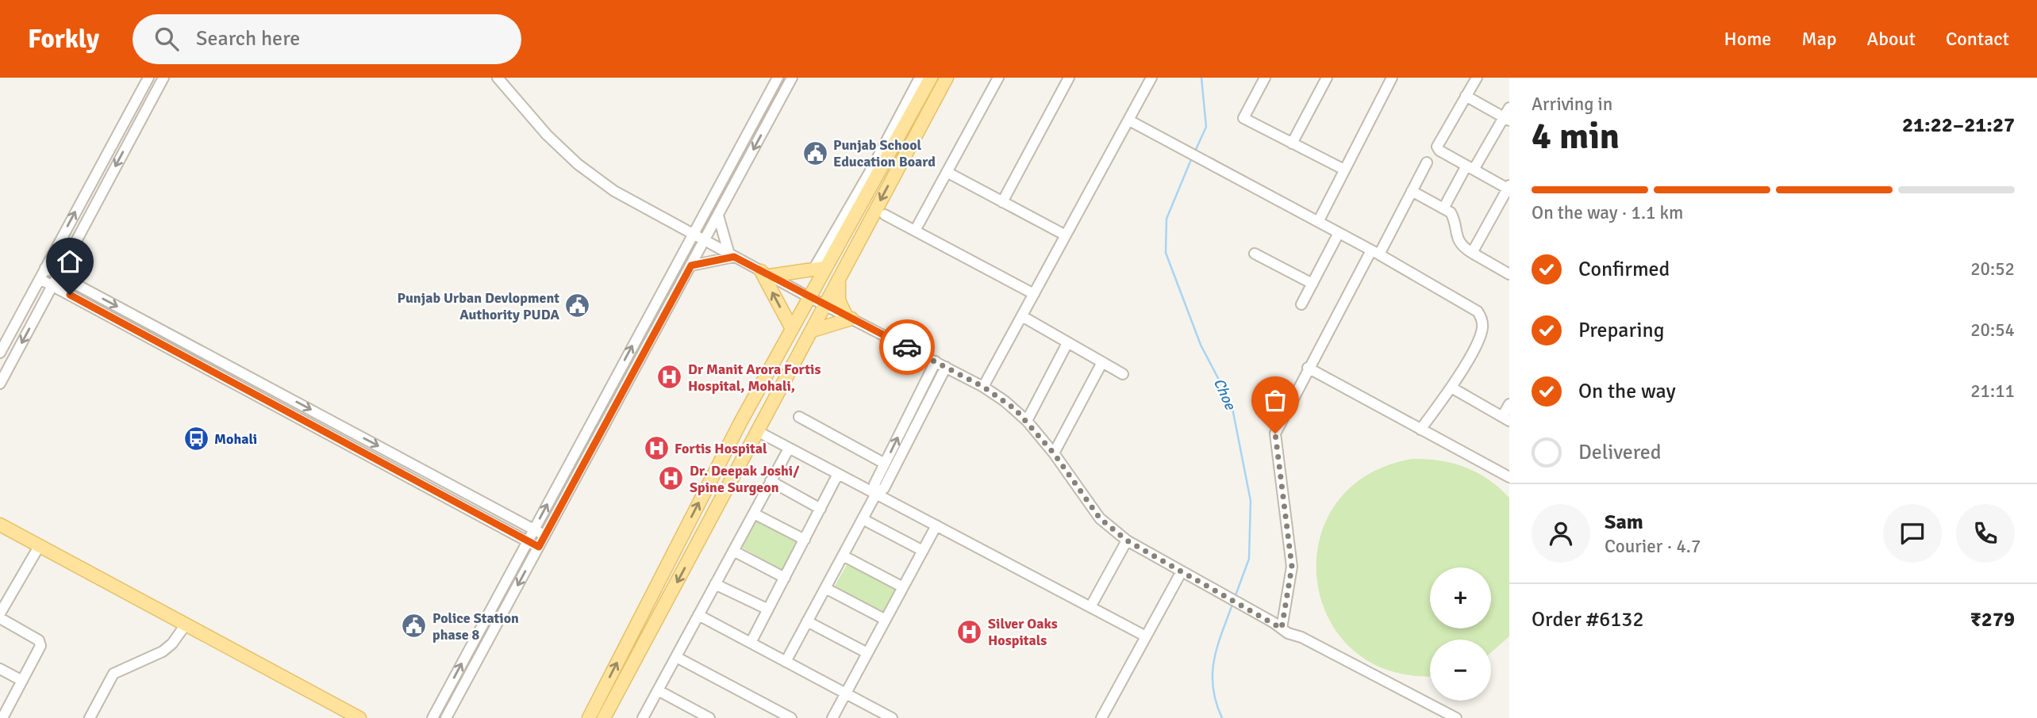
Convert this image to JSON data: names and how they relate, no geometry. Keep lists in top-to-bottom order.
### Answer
{
  "water": ["Choe"],
  "places": {
    "public building": ["Punjab School Education Board", "Punjab Urban Devlopment Authority PUDA", "Police Station phase 8"],
    "hospital": [
      "Dr Manit Arora Fortis Hospital, Mohali,",
      "Fortis Hospital",
      "Dr. Deepak Joshi/ Spine Surgeon",
      "Silver Oaks Hospitals"
    ],
    "bus stop": ["Mohali"]
  },
  "page": {
    "header": "Forkly",
    "search": "Search here",
    "nav": [
      "Home",
      "Map",
      "About",
      "Contact"
    ],
    "heading": ["4 min", "Arriving in", "21:22–21:27"],
    "panel": [
      "Sam",
      "Courier · 4.7",
      "Order #6132",
      "₹279"
    ],
    "bar": "On the way · 1.1 km",
    "list": [
      ["Confirmed", "20:52"],
      ["Preparing", "20:54"],
      ["On the way", "21:11"],
      "Delivered"
    ],
    "map_buttons": ["+", "−"]
  }
}
